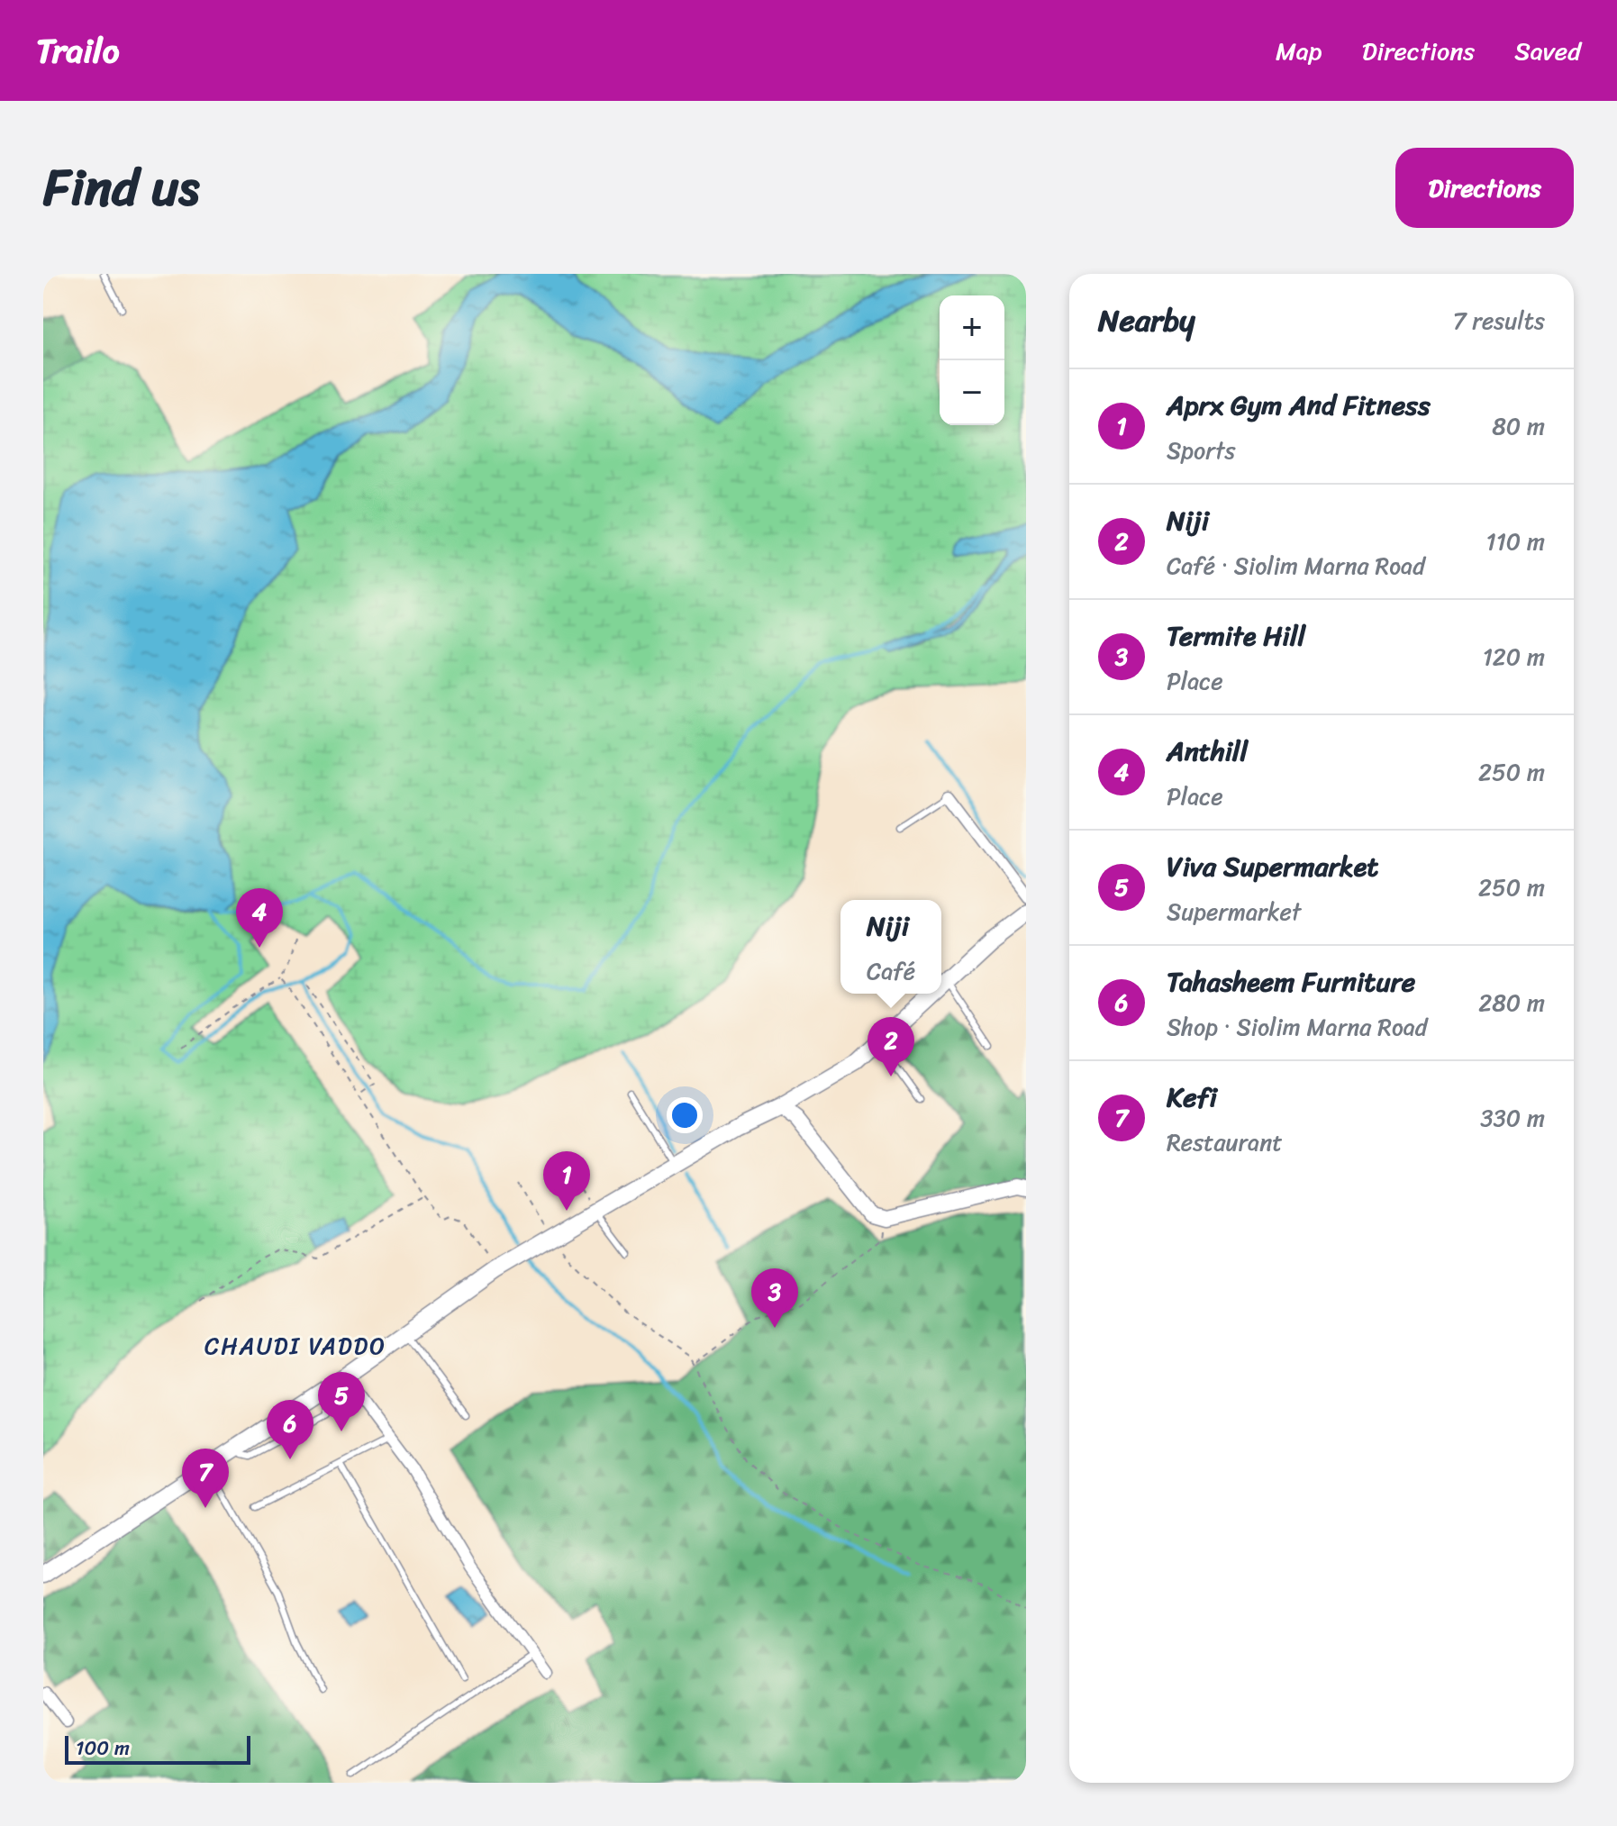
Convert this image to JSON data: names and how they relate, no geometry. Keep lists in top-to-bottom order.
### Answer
{
  "districts": ["CHAUDI VADDO"],
  "scale_bar": "100 m",
  "page": {
    "header": "Trailo",
    "nav": ["Map", "Directions", "Saved"],
    "title": "Find us",
    "buttons": "Directions",
    "heading": ["Nearby", "7 results"],
    "map_buttons": ["+", "−"],
    "list": [
      {
        "mark": "1",
        "name": "Aprx Gym And Fitness",
        "note": "Sports",
        "value": "80 m"
      },
      {
        "mark": "2",
        "name": "Niji",
        "note": "Café · Siolim Marna Road",
        "value": "110 m"
      },
      {
        "mark": "3",
        "name": "Termite Hill",
        "note": "Place",
        "value": "120 m"
      },
      {
        "mark": "4",
        "name": "Anthill",
        "note": "Place",
        "value": "250 m"
      },
      {
        "mark": "5",
        "name": "Viva Supermarket",
        "note": "Supermarket",
        "value": "250 m"
      },
      {
        "mark": "6",
        "name": "Tahasheem Furniture",
        "note": "Shop · Siolim Marna Road",
        "value": "280 m"
      },
      {
        "mark": "7",
        "name": "Kefi",
        "note": "Restaurant",
        "value": "330 m"
      }
    ],
    "pins": [
      "4",
      "2",
      "1",
      "3",
      "5",
      "6",
      "7"
    ],
    "popup": ["Niji", "Café"],
    "scale": "100 m"
  }
}
